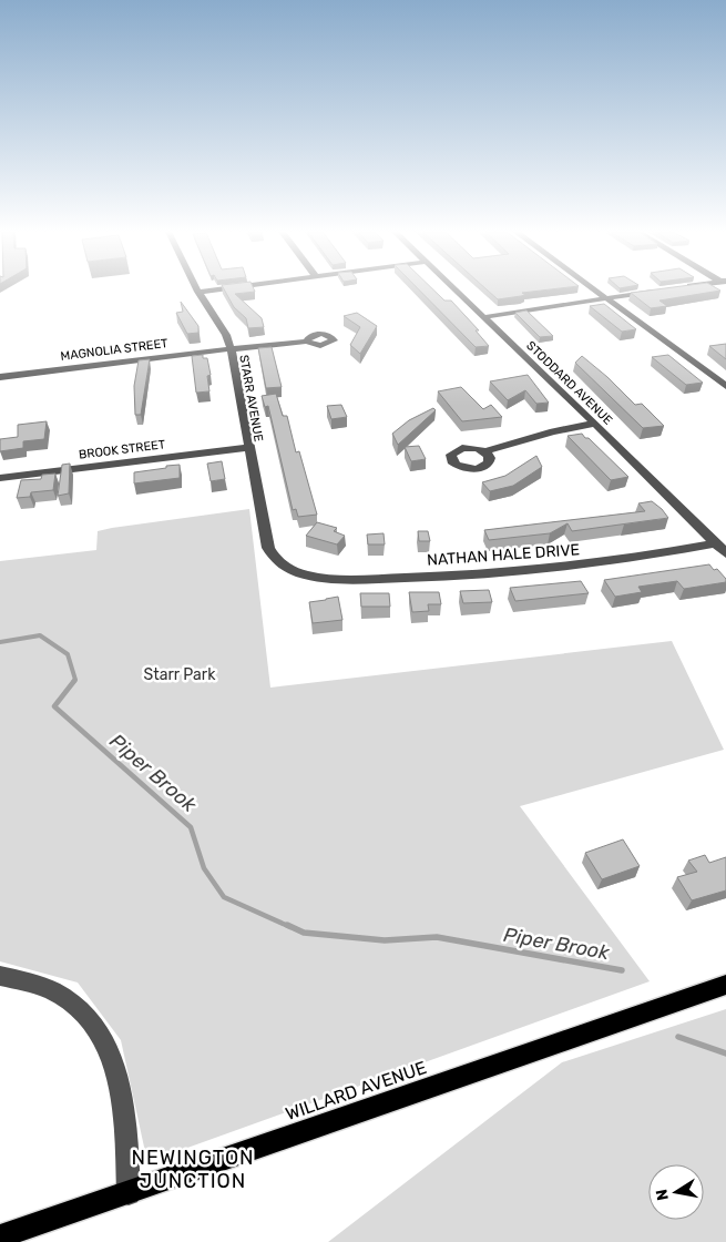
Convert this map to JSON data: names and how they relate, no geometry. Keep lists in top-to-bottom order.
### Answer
{
  "streets": {
    "main road": ["WILLARD AVENUE"],
    "street": [
      "MAGNOLIA STREET",
      "STODDARD AVENUE",
      "STARR AVENUE",
      "BROOK STREET",
      "NATHAN HALE DRIVE"
    ]
  },
  "crossings": [
    ["MAGNOLIA STREET", "STARR AVENUE"],
    ["STODDARD AVENUE", "NATHAN HALE DRIVE"],
    ["STARR AVENUE", "BROOK STREET"],
    ["STARR AVENUE", "NATHAN HALE DRIVE"]
  ],
  "districts": ["NEWINGTON JUNCTION"],
  "water": ["Piper Brook"],
  "parks": ["Starr Park"],
  "north": "left"
}
